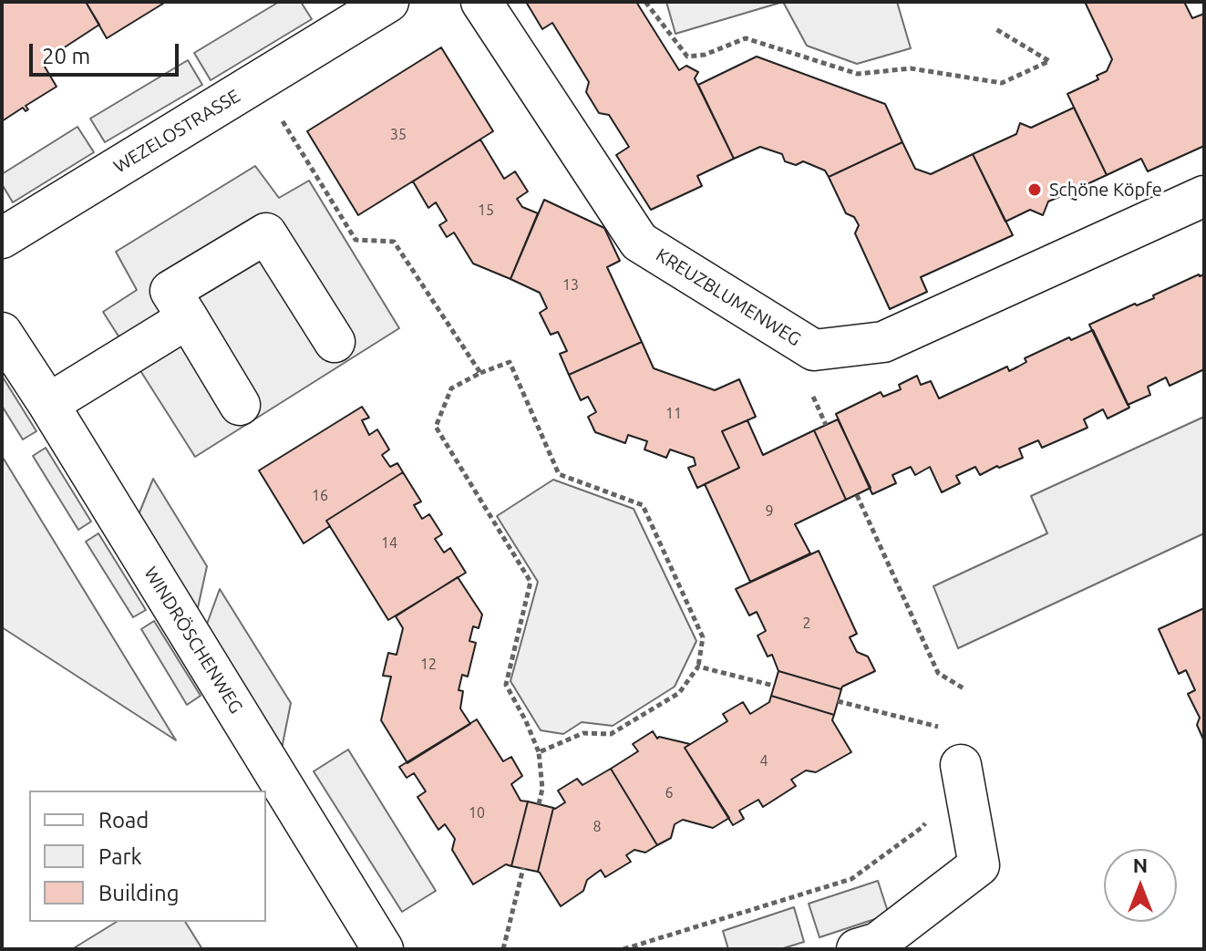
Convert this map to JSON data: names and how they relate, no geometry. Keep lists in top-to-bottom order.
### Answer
{
  "streets": {
    "street": ["WEZELOSTRASSE", "KREUZBLUMENWEG", "WINDRÖSCHENWEG"]
  },
  "places": ["Schöne Köpfe"],
  "house_numbers": [
    "35",
    "15",
    "13",
    "11",
    "16",
    "9",
    "14",
    "2",
    "12",
    "4",
    "6",
    "10",
    "8"
  ],
  "legend": ["Road", "Park", "Building"],
  "scale_bar": "20 m",
  "north": "top"
}
